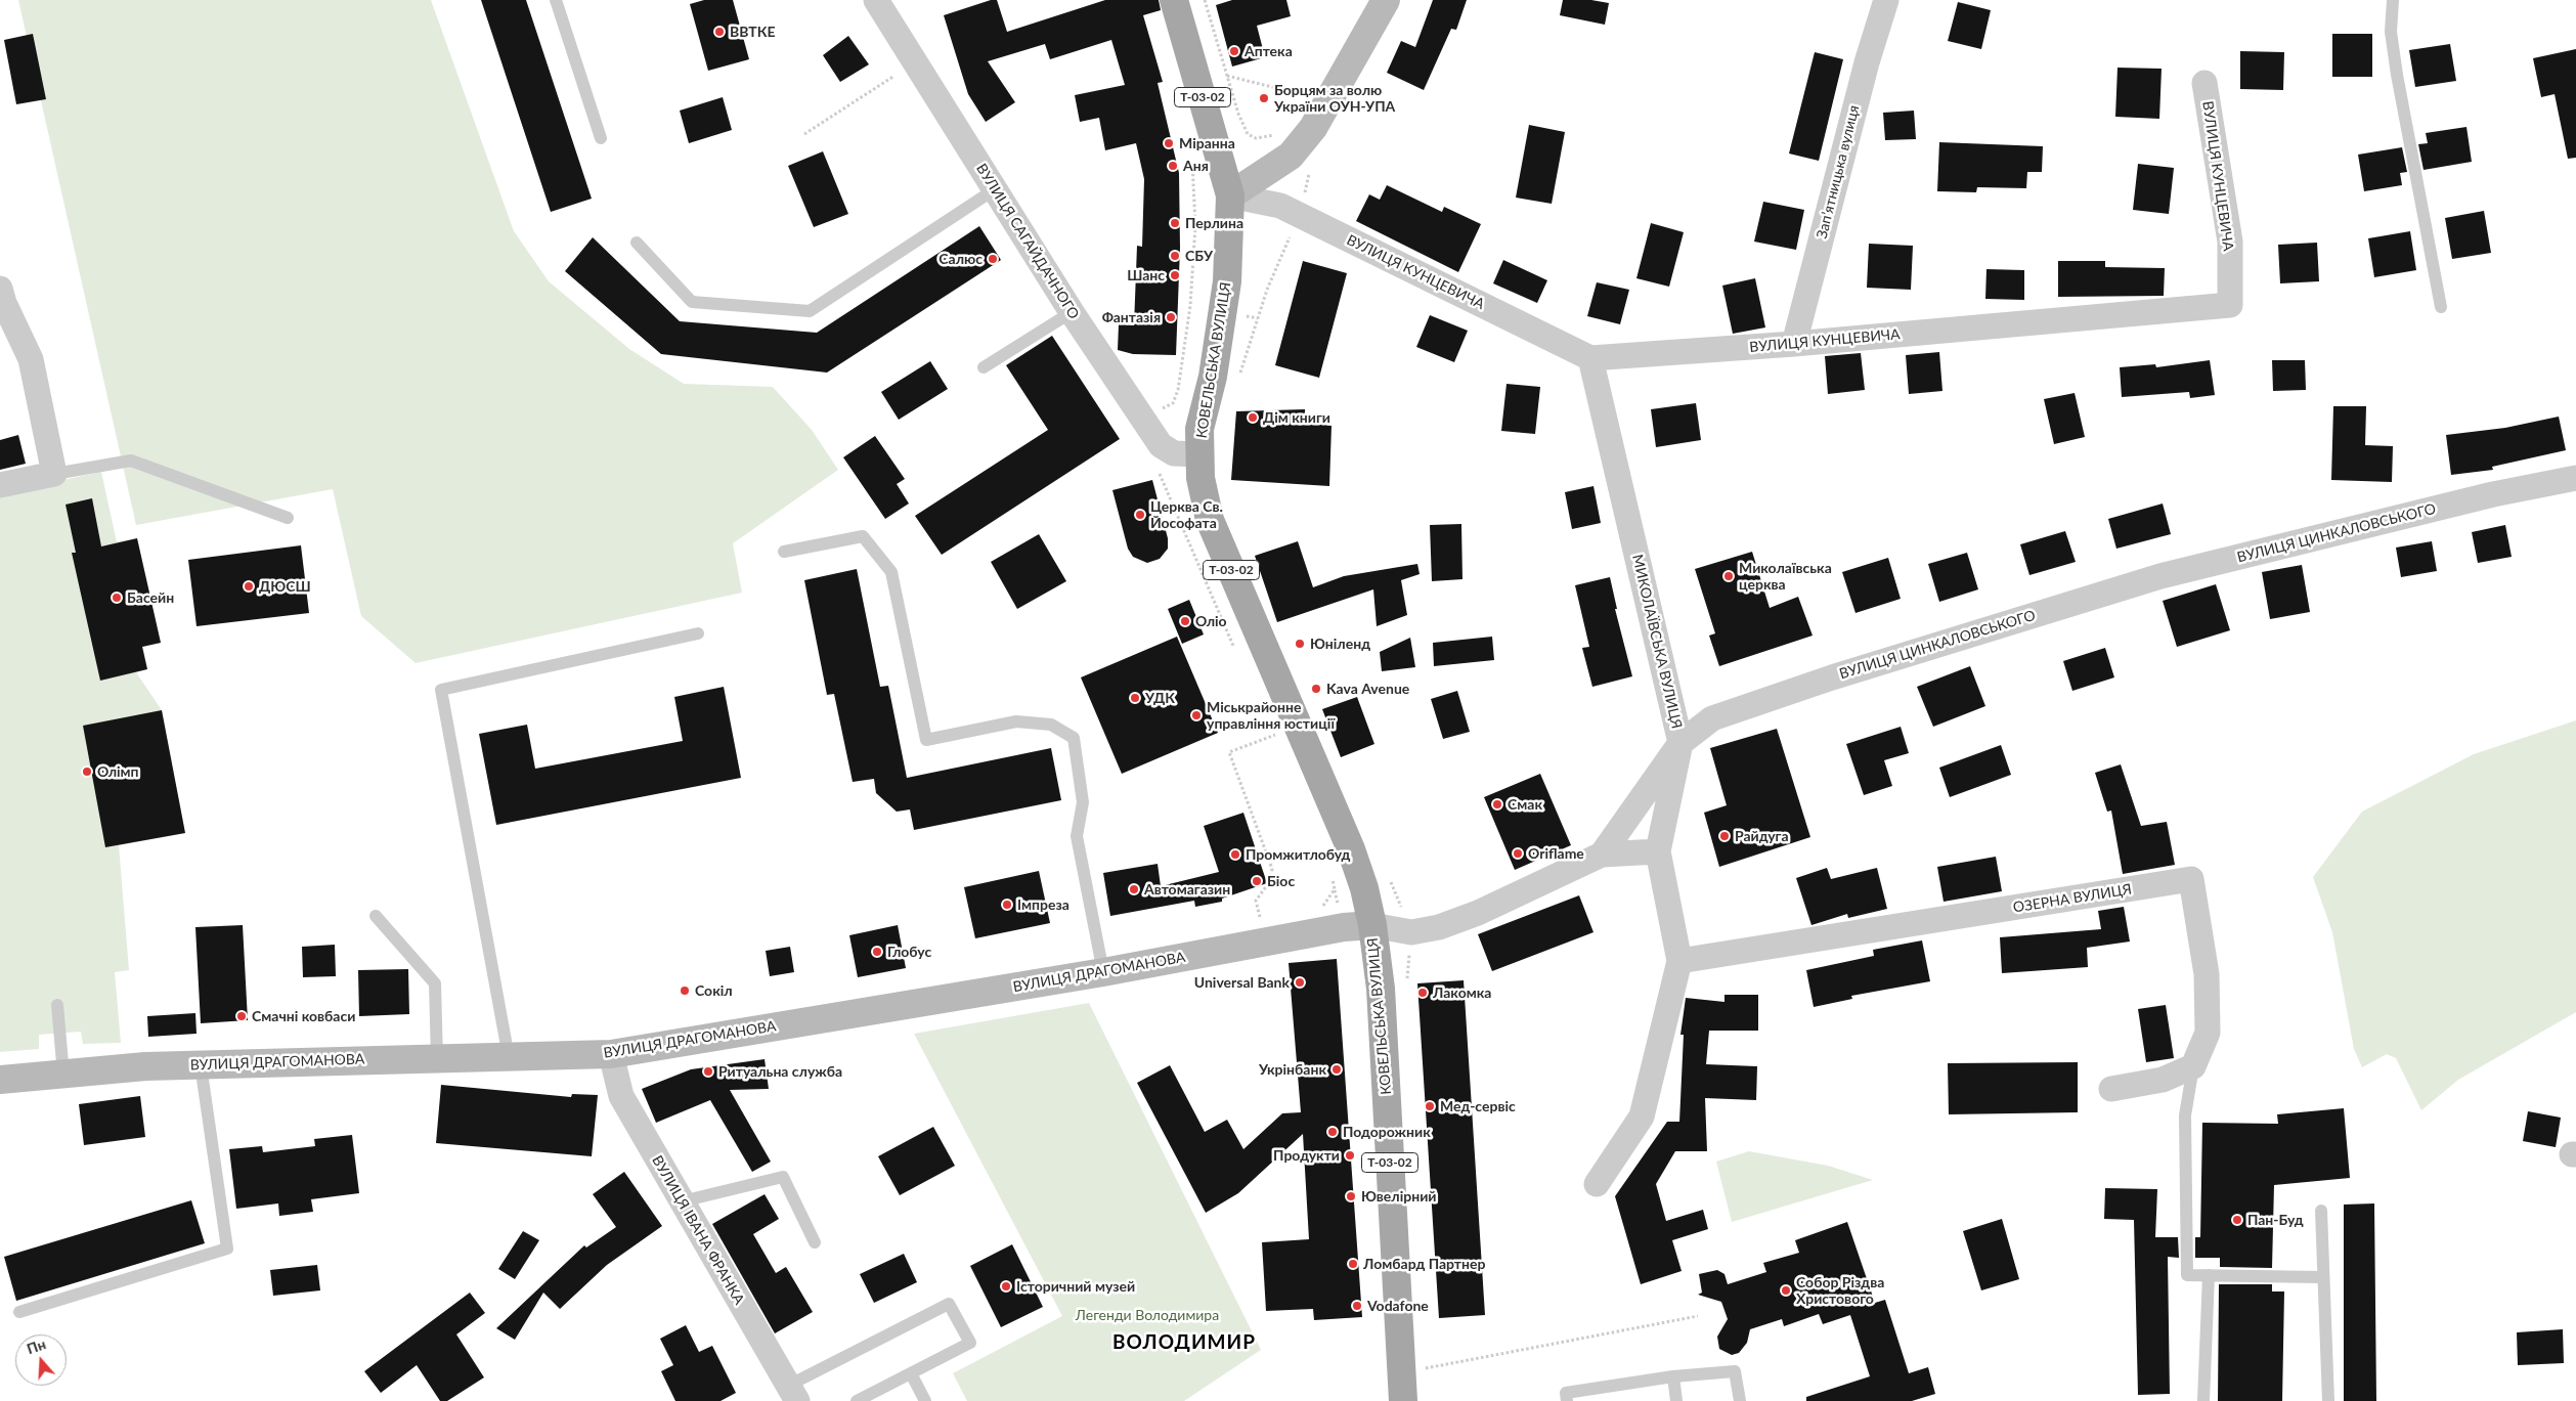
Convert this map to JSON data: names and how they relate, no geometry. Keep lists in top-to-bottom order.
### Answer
{
  "streets": {
    "main road": ["Т-03-02", "КОВЕЛЬСЬКА ВУЛИЦЯ"],
    "street": [
      "Запʼятницька вулиця",
      "ВУЛИЦЯ КУНЦЕВИЧА",
      "ВУЛИЦЯ САГАЙДАЧНОГО",
      "ВУЛИЦЯ ЦИНКАЛОВСЬКОГО",
      "МИКОЛАЇВСЬКА ВУЛИЦЯ",
      "ОЗЕРНА ВУЛИЦЯ",
      "ВУЛИЦЯ ДРАГОМАНОВА",
      "ВУЛИЦЯ ІВАНА ФРАНКА"
    ]
  },
  "crossings": [
    ["Запʼятницька вулиця", "ВУЛИЦЯ КУНЦЕВИЧА"],
    ["ВУЛИЦЯ КУНЦЕВИЧА", "КОВЕЛЬСЬКА ВУЛИЦЯ"],
    ["ВУЛИЦЯ КУНЦЕВИЧА", "МИКОЛАЇВСЬКА ВУЛИЦЯ"],
    ["ВУЛИЦЯ САГАЙДАЧНОГО", "КОВЕЛЬСЬКА ВУЛИЦЯ"],
    ["КОВЕЛЬСЬКА ВУЛИЦЯ", "ВУЛИЦЯ ЦИНКАЛОВСЬКОГО"],
    ["КОВЕЛЬСЬКА ВУЛИЦЯ", "ВУЛИЦЯ ДРАГОМАНОВА"],
    ["ВУЛИЦЯ ЦИНКАЛОВСЬКОГО", "МИКОЛАЇВСЬКА ВУЛИЦЯ"],
    ["ВУЛИЦЯ ЦИНКАЛОВСЬКОГО", "ВУЛИЦЯ ДРАГОМАНОВА"],
    ["МИКОЛАЇВСЬКА ВУЛИЦЯ", "ОЗЕРНА ВУЛИЦЯ"],
    ["ВУЛИЦЯ ДРАГОМАНОВА", "ВУЛИЦЯ ІВАНА ФРАНКА"]
  ],
  "districts": ["ВОЛОДИМИР"],
  "parks": ["Легенди Володимира"],
  "places": [
    "ВВТКЕ",
    "Аптека",
    "Борцям за волю України ОУН-УПА",
    "Міранна",
    "Аня",
    "Перлина",
    "СБУ",
    "Салюс",
    "Шанс",
    "Фантазія",
    "Дім книги",
    "Церква Св. Йософата",
    "Миколаївська церква",
    "ДЮСШ",
    "Басейн",
    "Оліо",
    "Юніленд",
    "Kava Avenue",
    "УДК",
    "Міськрайонне управління юстиції",
    "Олімп",
    "Смак",
    "Райдуга",
    "Oriflame",
    "Промжитлобуд",
    "Біос",
    "Автомагазин",
    "Імпреза",
    "Глобус",
    "Universal Bank",
    "Сокіл",
    "Лакомка",
    "Смачні ковбаси",
    "Укрінбанк",
    "Ритуальна служба",
    "Мед-сервіс",
    "Подорожник",
    "Продукти",
    "Ювелірний",
    "Пан-Буд",
    "Ломбард Партнер",
    "Історичний музей",
    "Собор Різдва Христового",
    "Vodafone"
  ],
  "north": "top"
}
